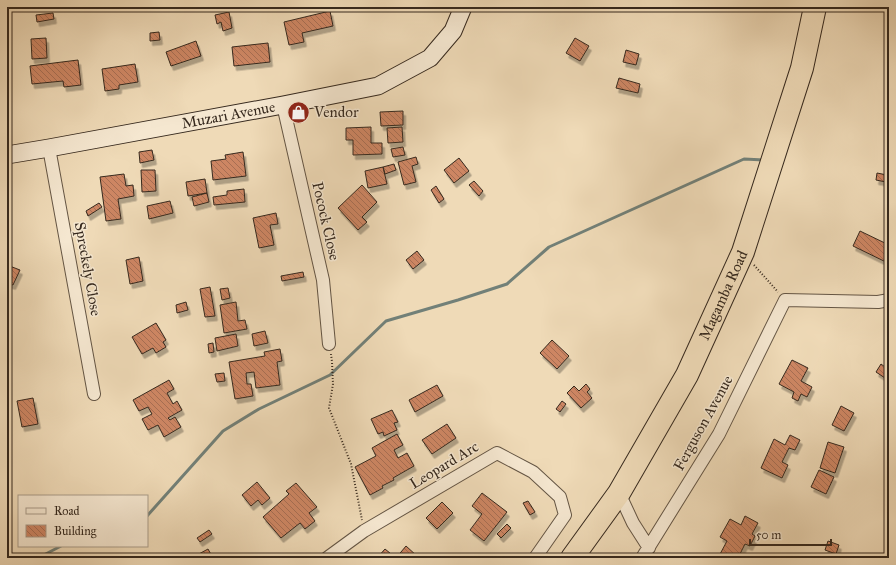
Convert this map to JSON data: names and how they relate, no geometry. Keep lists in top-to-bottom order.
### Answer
{
  "streets": {
    "highway": ["Magamba Road"],
    "street": [
      "Muzari Avenue",
      "Pocock Close",
      "Spreckely Close",
      "Ferguson Avenue",
      "Leopard Arc"
    ]
  },
  "crossings": [
    ["Muzari Avenue", "Pocock Close"],
    ["Muzari Avenue", "Spreckely Close"]
  ],
  "places": {
    "shop": ["Vendor"]
  },
  "legend": ["Road", "Building"],
  "scale_bar": "50 m"
}
